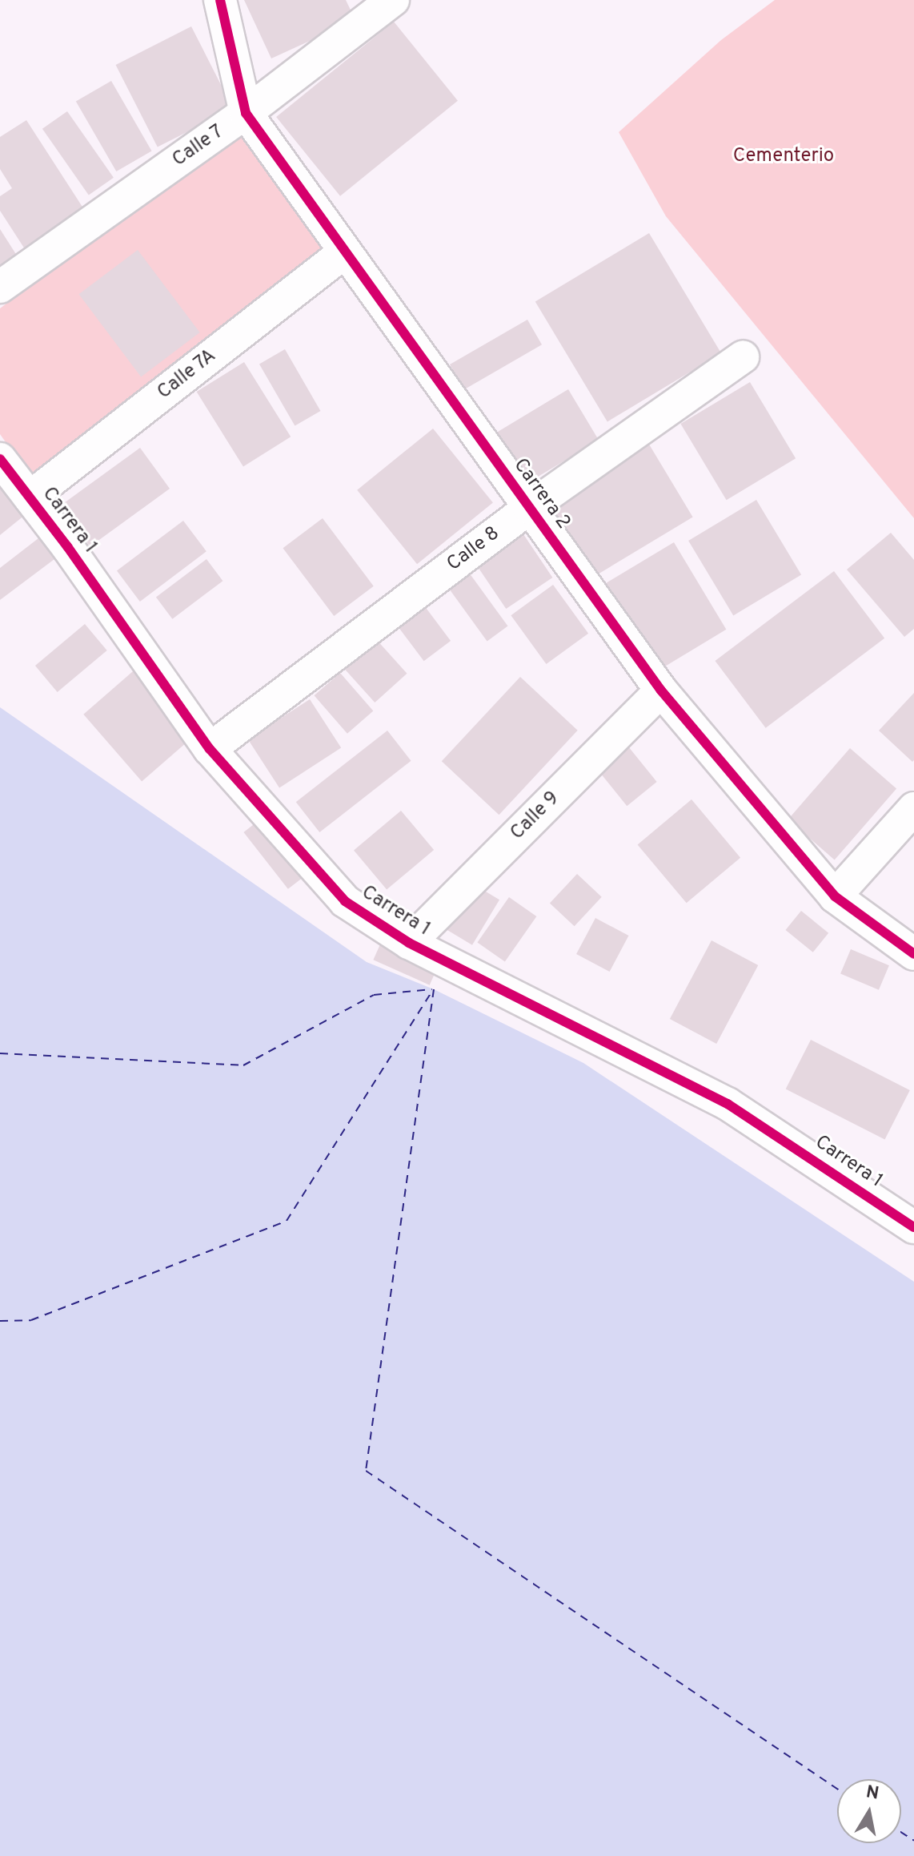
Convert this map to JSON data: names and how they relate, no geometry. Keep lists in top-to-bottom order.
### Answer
{
  "streets": {
    "street": [
      "Calle 7",
      "Calle 7A",
      "Carrera 2",
      "Carrera 1",
      "Calle 8",
      "Calle 9"
    ]
  },
  "crossings": [
    ["Calle 7", "Carrera 2"],
    ["Calle 7A", "Carrera 2"],
    ["Calle 7A", "Carrera 1"],
    ["Carrera 2", "Calle 8"],
    ["Carrera 2", "Calle 9"],
    ["Carrera 1", "Calle 8"],
    ["Carrera 1", "Calle 9"]
  ],
  "parks": ["Cementerio"],
  "north": "top"
}
